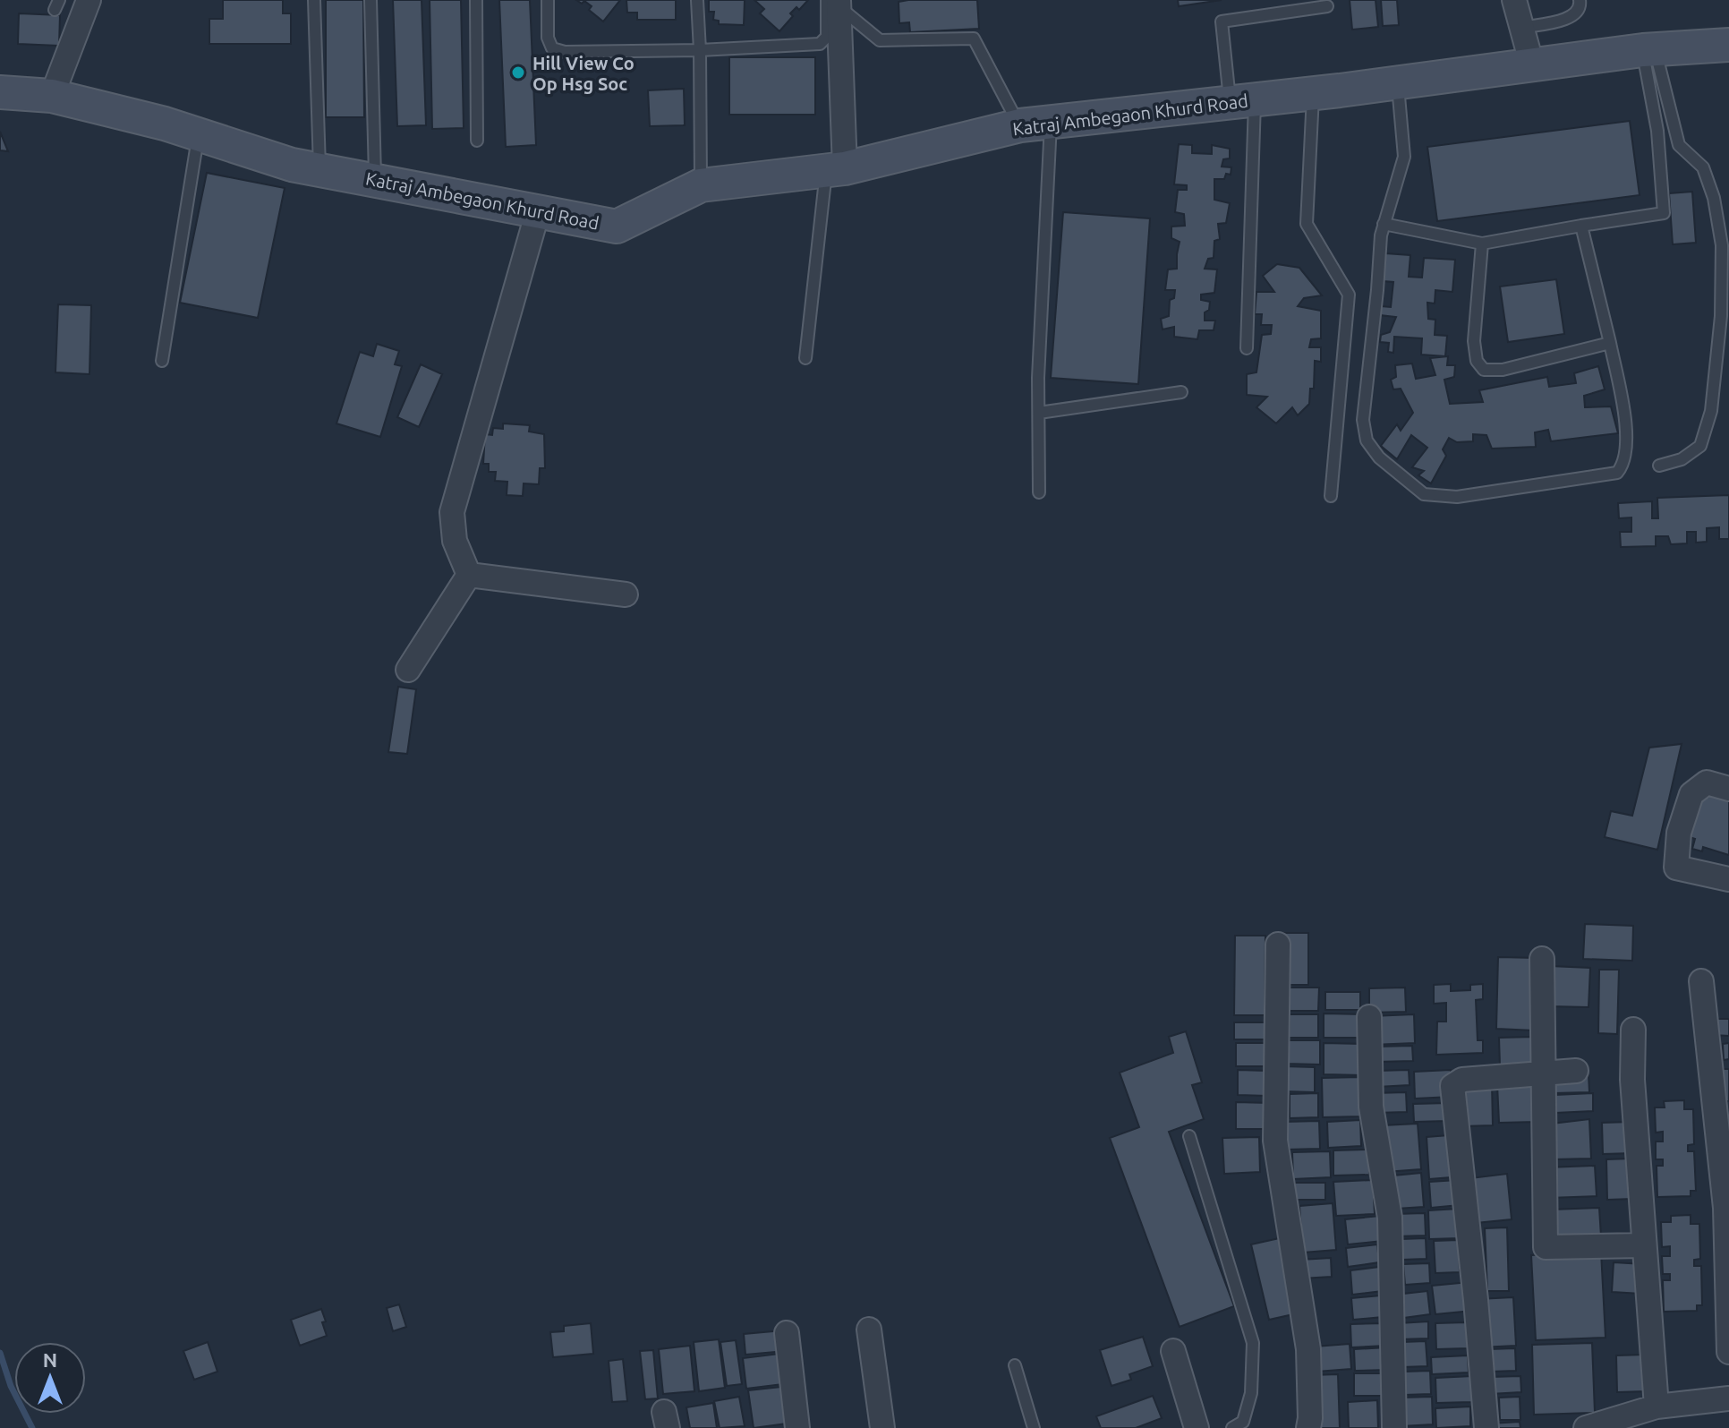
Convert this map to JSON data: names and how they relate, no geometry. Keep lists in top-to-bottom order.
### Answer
{
  "streets": {
    "street": ["Katraj Ambegaon Khurd Road"]
  },
  "places": ["Hill View Co Op Hsg Soc"],
  "north": "top"
}
